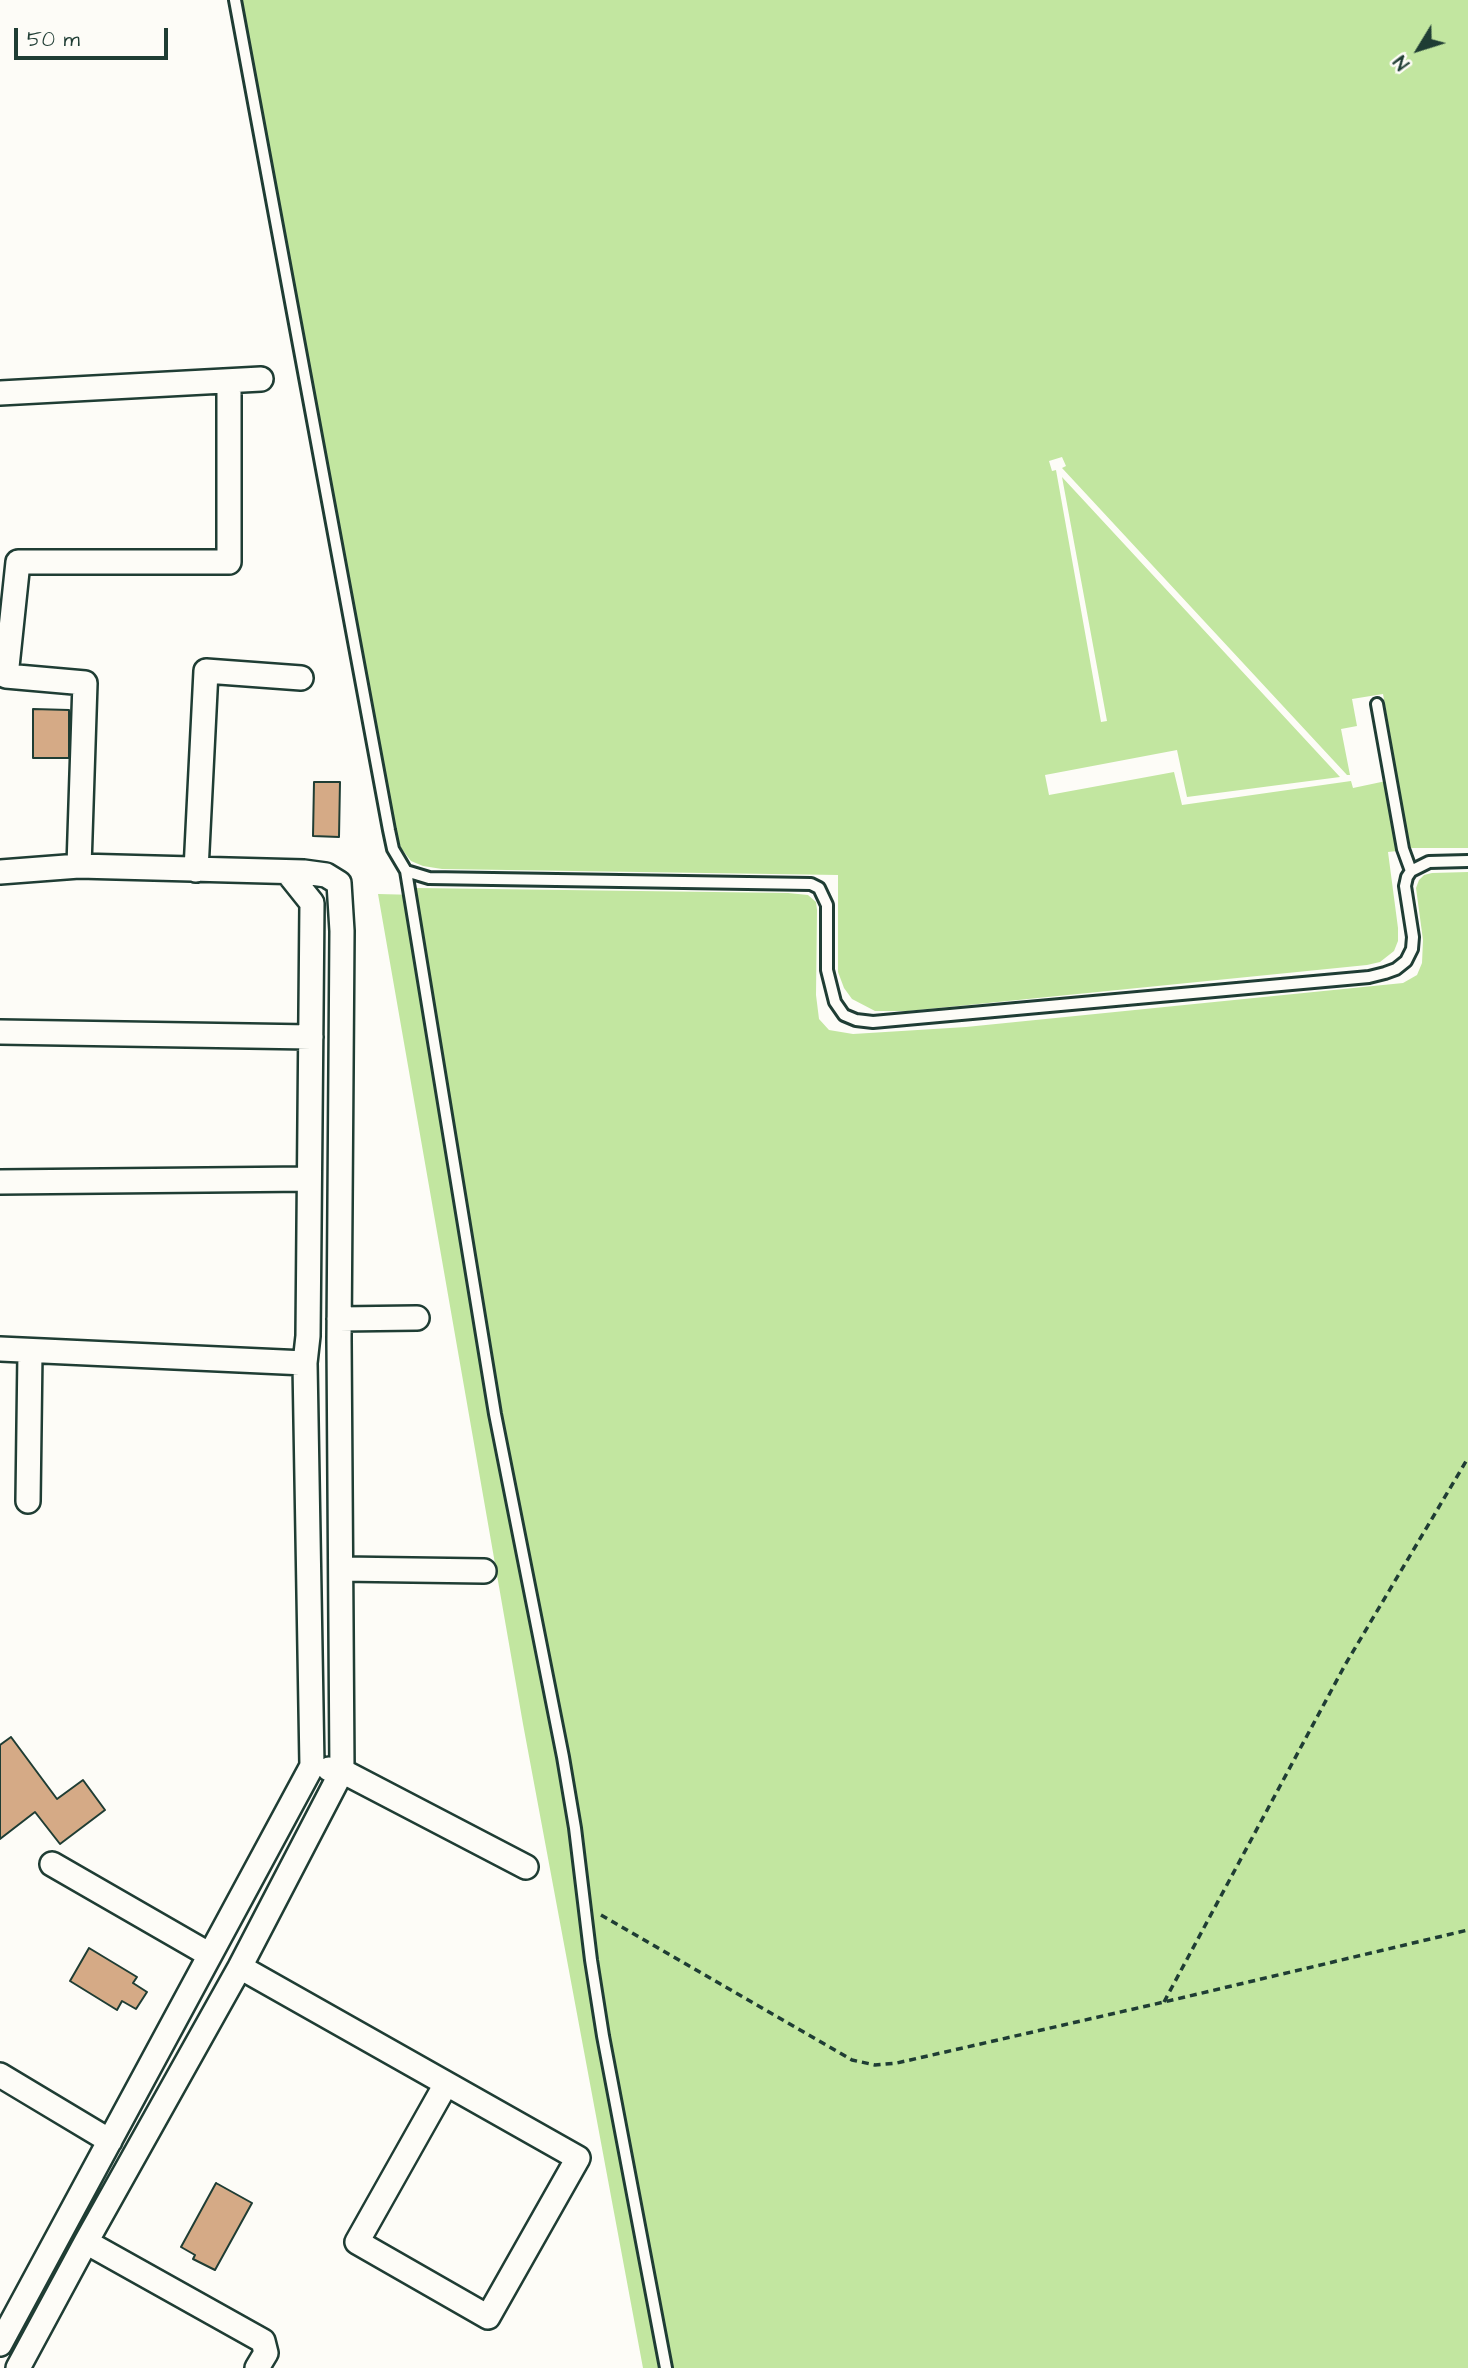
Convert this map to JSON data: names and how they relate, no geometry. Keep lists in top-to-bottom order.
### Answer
{
  "scale_bar": "50 m",
  "north": "bottom left"
}
